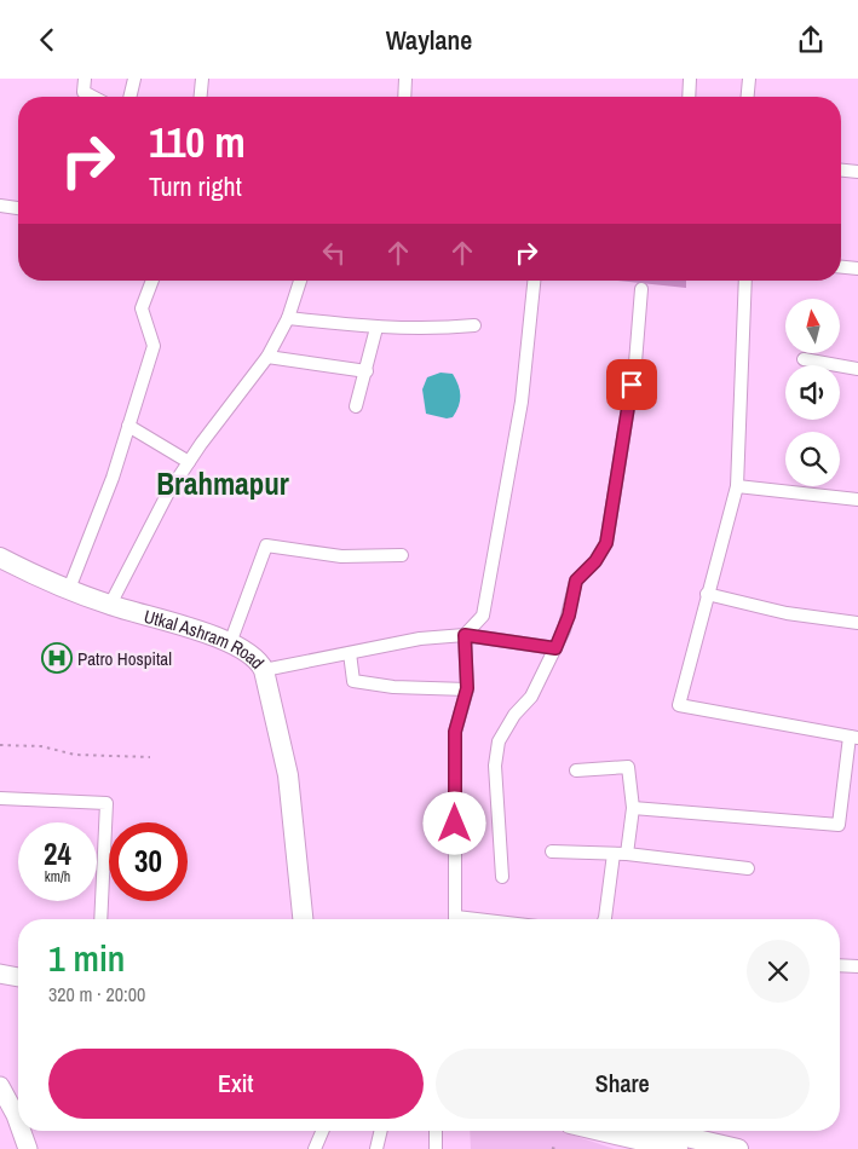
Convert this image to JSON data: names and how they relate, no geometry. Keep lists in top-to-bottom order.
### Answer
{
  "streets": {
    "main road": ["Utkal Ashram Road"]
  },
  "districts": ["Brahmapur"],
  "places": {
    "hospital": ["Patro Hospital"]
  },
  "north": "top",
  "page": {
    "header": "Waylane",
    "turn": ["110 m", "Turn right"],
    "speed": "24 km/h",
    "limit": "30",
    "heading": ["1 min", "320 m · 20:00"],
    "buttons": ["Exit", "Share"]
  }
}
